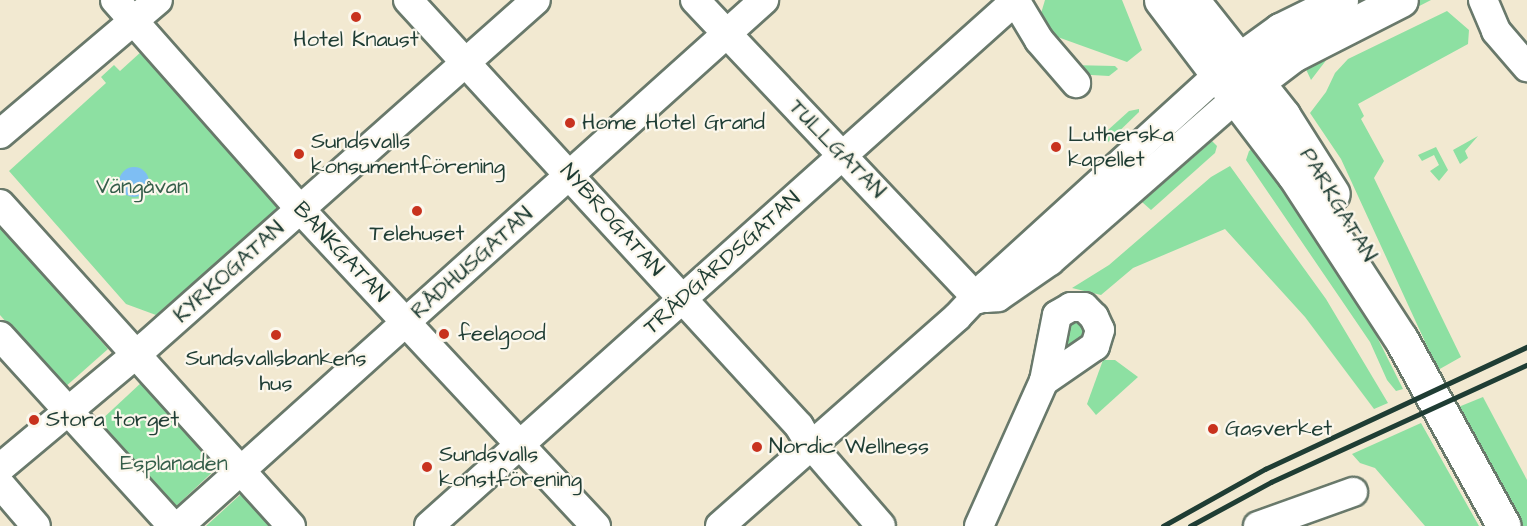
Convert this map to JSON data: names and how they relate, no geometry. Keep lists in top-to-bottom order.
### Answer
{
  "streets": {
    "main road": ["PARKGATAN"],
    "street": [
      "TULLGATAN",
      "NYBROGATAN",
      "BANKGATAN",
      "RÅDHUSGATAN",
      "TRÄDGÅRDSGATAN",
      "KYRKOGATAN"
    ]
  },
  "crossings": [
    ["TULLGATAN", "RÅDHUSGATAN"],
    ["TULLGATAN", "TRÄDGÅRDSGATAN"],
    ["NYBROGATAN", "RÅDHUSGATAN"],
    ["NYBROGATAN", "TRÄDGÅRDSGATAN"],
    ["NYBROGATAN", "KYRKOGATAN"],
    ["BANKGATAN", "RÅDHUSGATAN"],
    ["BANKGATAN", "TRÄDGÅRDSGATAN"],
    ["BANKGATAN", "KYRKOGATAN"]
  ],
  "parks": ["Vängåvan", "Esplanaden"],
  "places": [
    "Hotel Knaust",
    "Home Hotel Grand",
    "Lutherska kapellet",
    "Sundsvalls konsumentförening",
    "Telehuset",
    "feelgood",
    "Sundsvallsbankens hus",
    "Stora torget",
    "Gasverket",
    "Nordic Wellness",
    "Sundsvalls konstförening"
  ]
}
